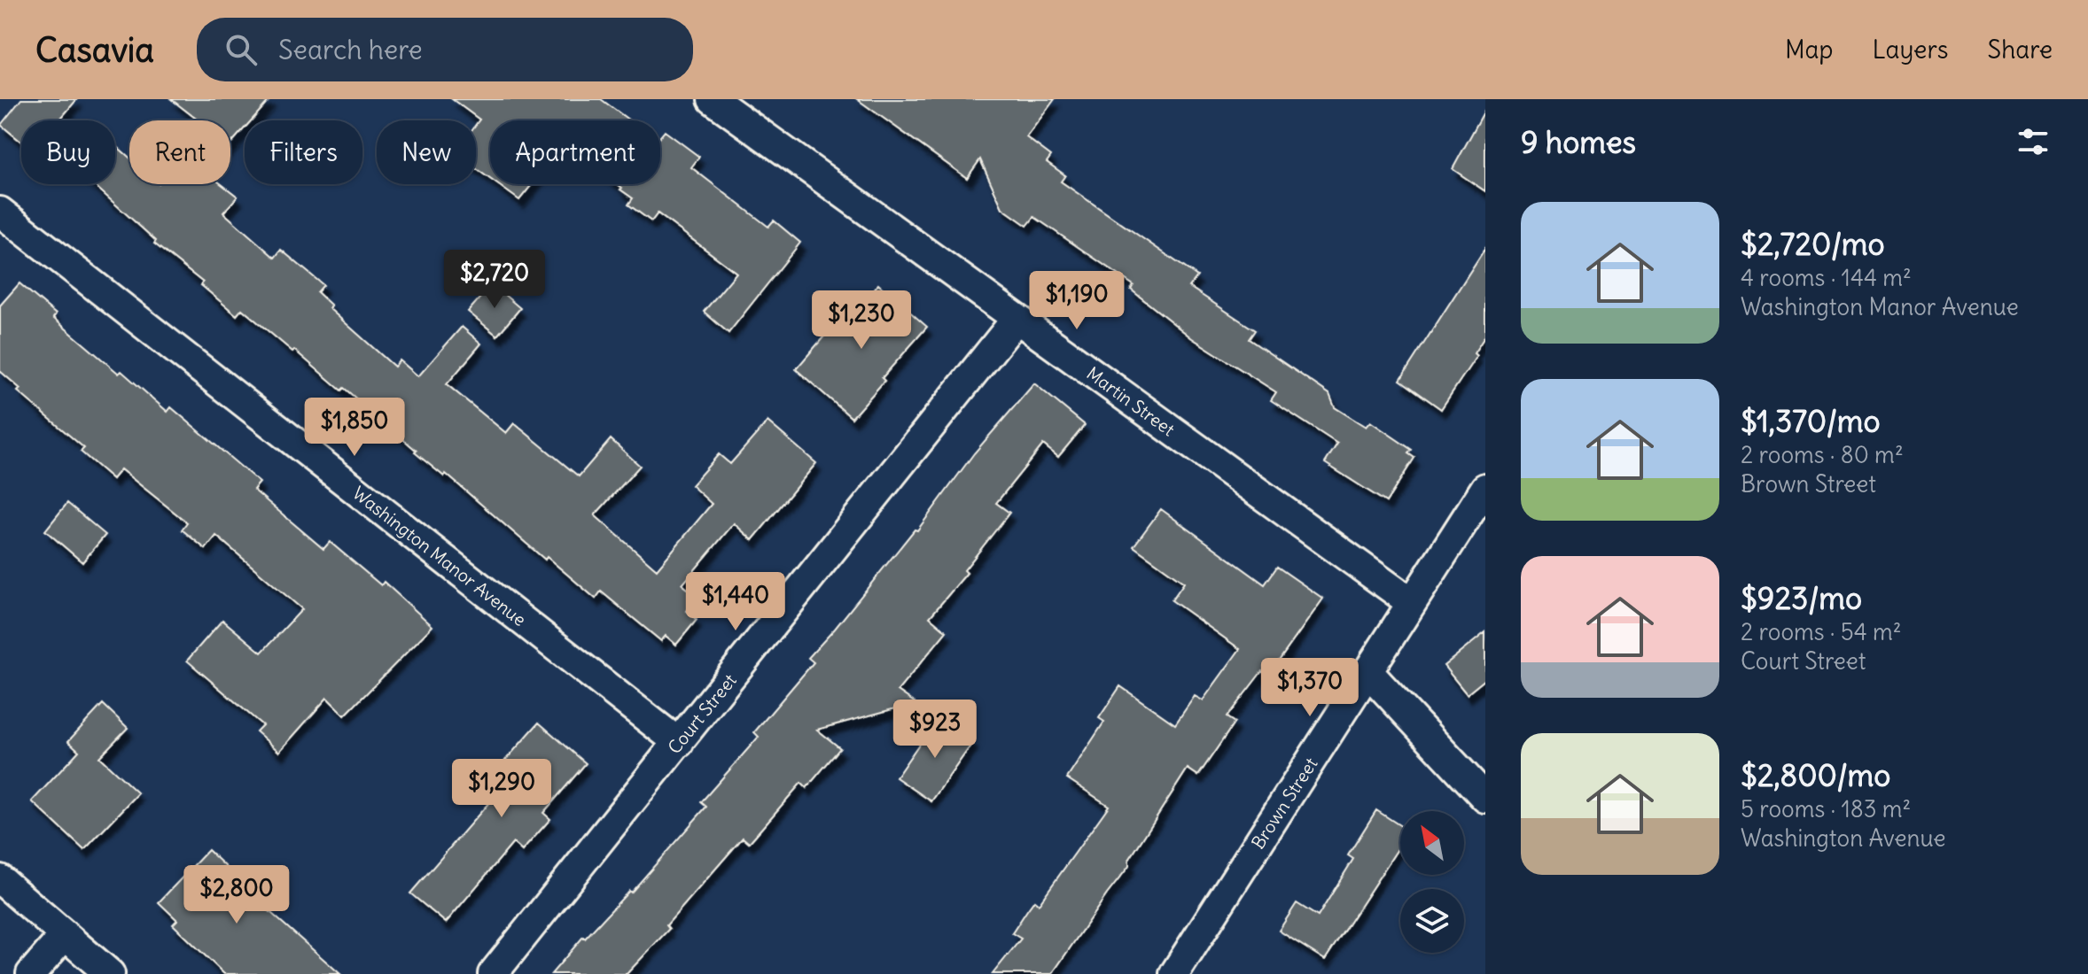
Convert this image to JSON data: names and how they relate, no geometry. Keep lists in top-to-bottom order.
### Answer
{
  "streets": {
    "street": [
      "Martin Street",
      "Washington Manor Avenue",
      "Court Street",
      "Brown Street"
    ]
  },
  "crossings": [
    ["Martin Street", "Court Street"],
    ["Martin Street", "Brown Street"],
    ["Washington Manor Avenue", "Court Street"]
  ],
  "north": "top left",
  "page": {
    "header": "Casavia",
    "search": "Search here",
    "nav": ["Map", "Layers", "Share"],
    "heading": "9 homes",
    "chip": [
      "Buy",
      "Rent",
      "Filters",
      "New",
      "Apartment"
    ],
    "list": [
      {
        "name": "$2,720/mo",
        "note": "4 rooms · 144 m² · Washington Manor Avenue"
      },
      {
        "name": "$1,370/mo",
        "note": "2 rooms · 80 m² · Brown Street"
      },
      {
        "name": "$923/mo",
        "note": "2 rooms · 54 m² · Court Street"
      },
      {
        "name": "$2,800/mo",
        "note": "5 rooms · 183 m² · Washington Avenue"
      }
    ],
    "price": [
      "$2,720",
      "$1,190",
      "$1,230",
      "$1,850",
      "$1,440",
      "$1,370",
      "$923",
      "$1,290",
      "$2,800"
    ]
  }
}
